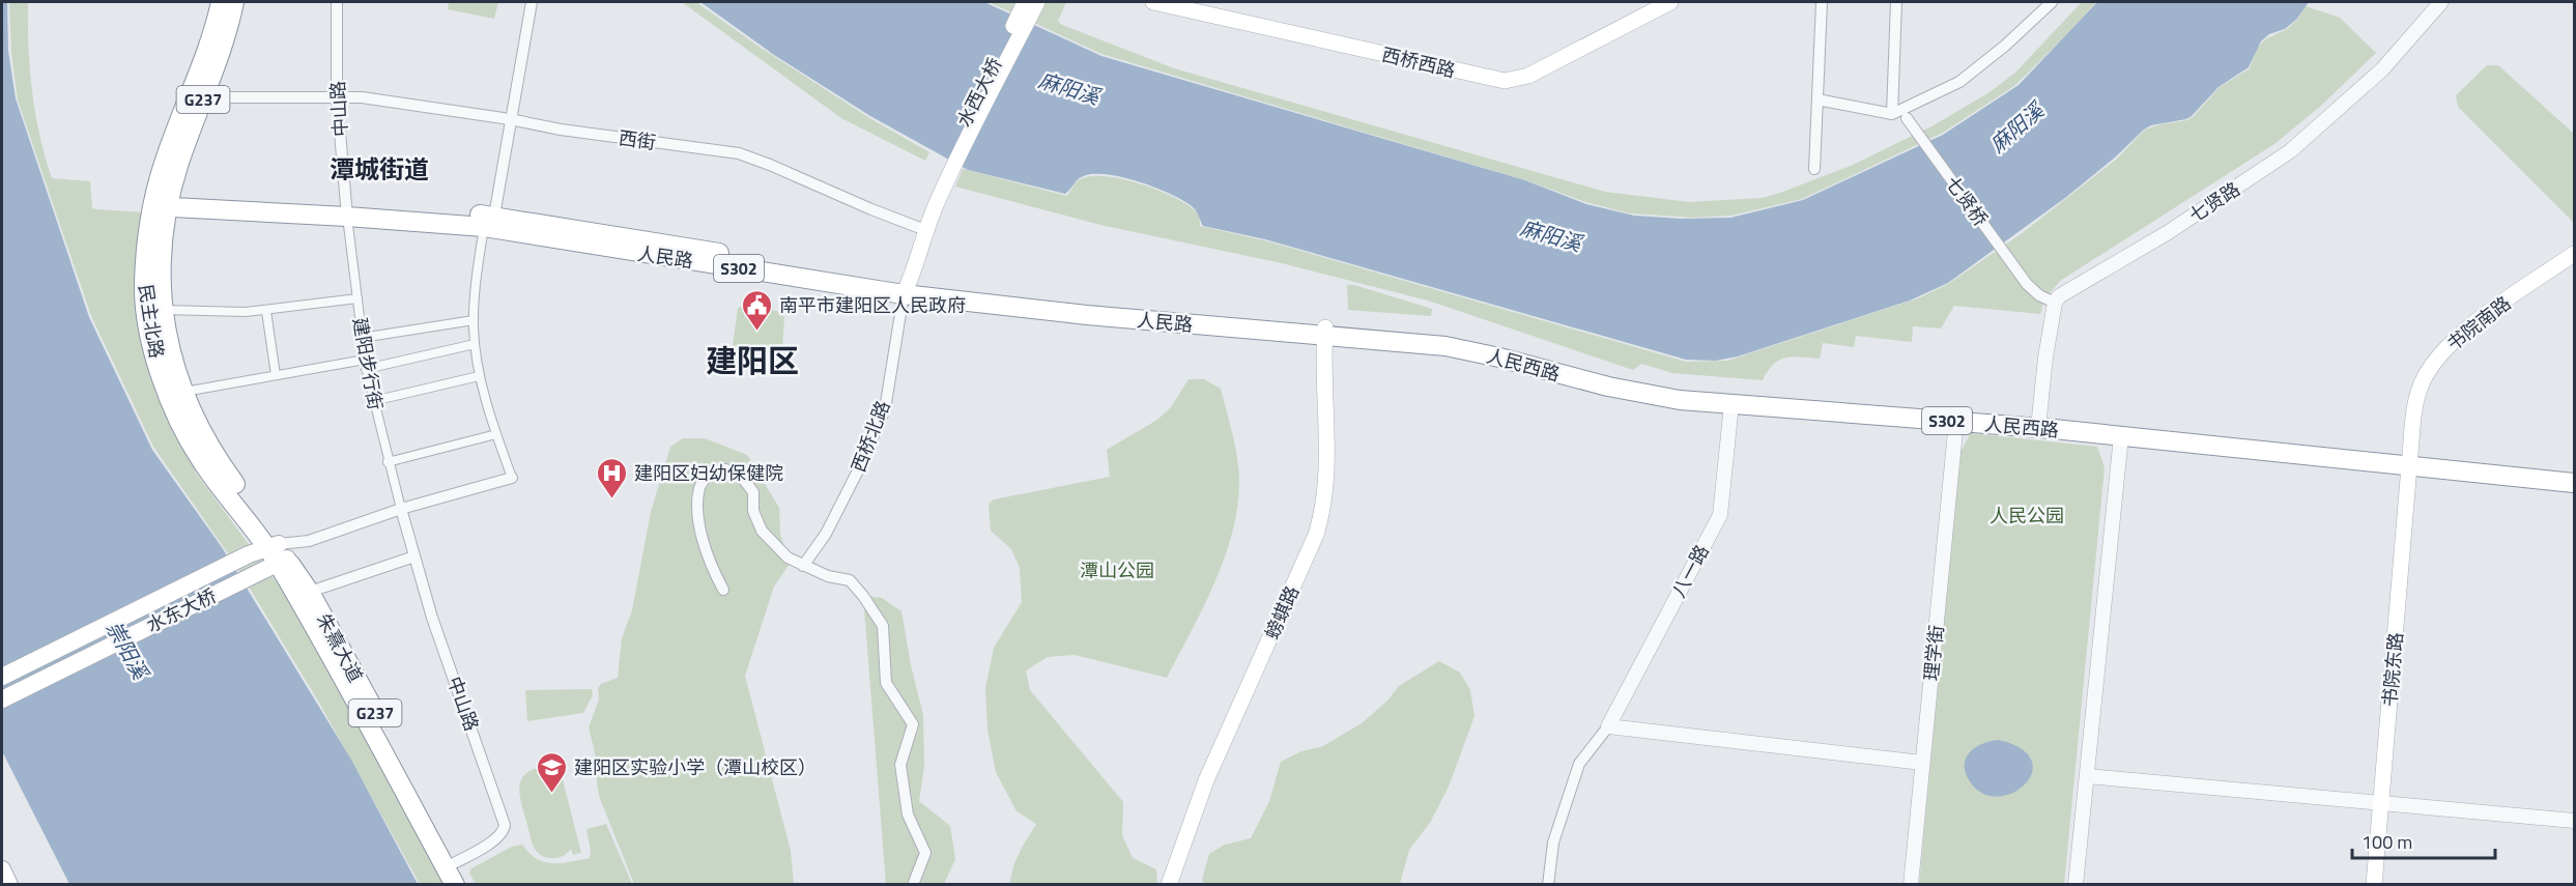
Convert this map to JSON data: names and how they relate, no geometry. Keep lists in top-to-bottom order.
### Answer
{
  "streets": {
    "highway": [
      "G237",
      "人民路",
      "S302",
      "民主北路",
      "人民西路",
      "朱熹大道"
    ],
    "main road": [
      "西桥西路",
      "水西大桥",
      "书院南路",
      "水东大桥",
      "螃蜞路",
      "书院东路"
    ],
    "street": [
      "中山路",
      "西街",
      "七贤桥",
      "七贤路",
      "建阳步行街",
      "西桥北路",
      "八一路",
      "理学街"
    ]
  },
  "crossings": [
    ["中山路", "西街"],
    ["中山路", "人民路"],
    ["中山路", "建阳步行街"],
    ["中山路", "朱熹大道"],
    ["西街", "民主北路"],
    ["七贤桥", "七贤路"],
    ["人民路", "民主北路"],
    ["人民路", "建阳步行街"],
    ["人民路", "人民西路"],
    ["人民路", "西桥北路"],
    ["人民路", "螃蜞路"],
    ["民主北路", "水东大桥"],
    ["民主北路", "朱熹大道"],
    ["书院南路", "人民西路"],
    ["书院南路", "书院东路"],
    ["人民西路", "八一路"],
    ["人民西路", "螃蜞路"],
    ["人民西路", "理学街"],
    ["人民西路", "书院东路"],
    ["水东大桥", "朱熹大道"]
  ],
  "districts": ["潭城街道", "建阳区"],
  "water": ["麻阳溪", "崇阳溪"],
  "parks": ["人民公园", "潭山公园"],
  "places": {
    "public building": ["南平市建阳区人民政府"],
    "hospital": ["建阳区妇幼保健院"],
    "school or university": ["建阳区实验小学（潭山校区）"]
  },
  "scale_bar": "100 m"
}
